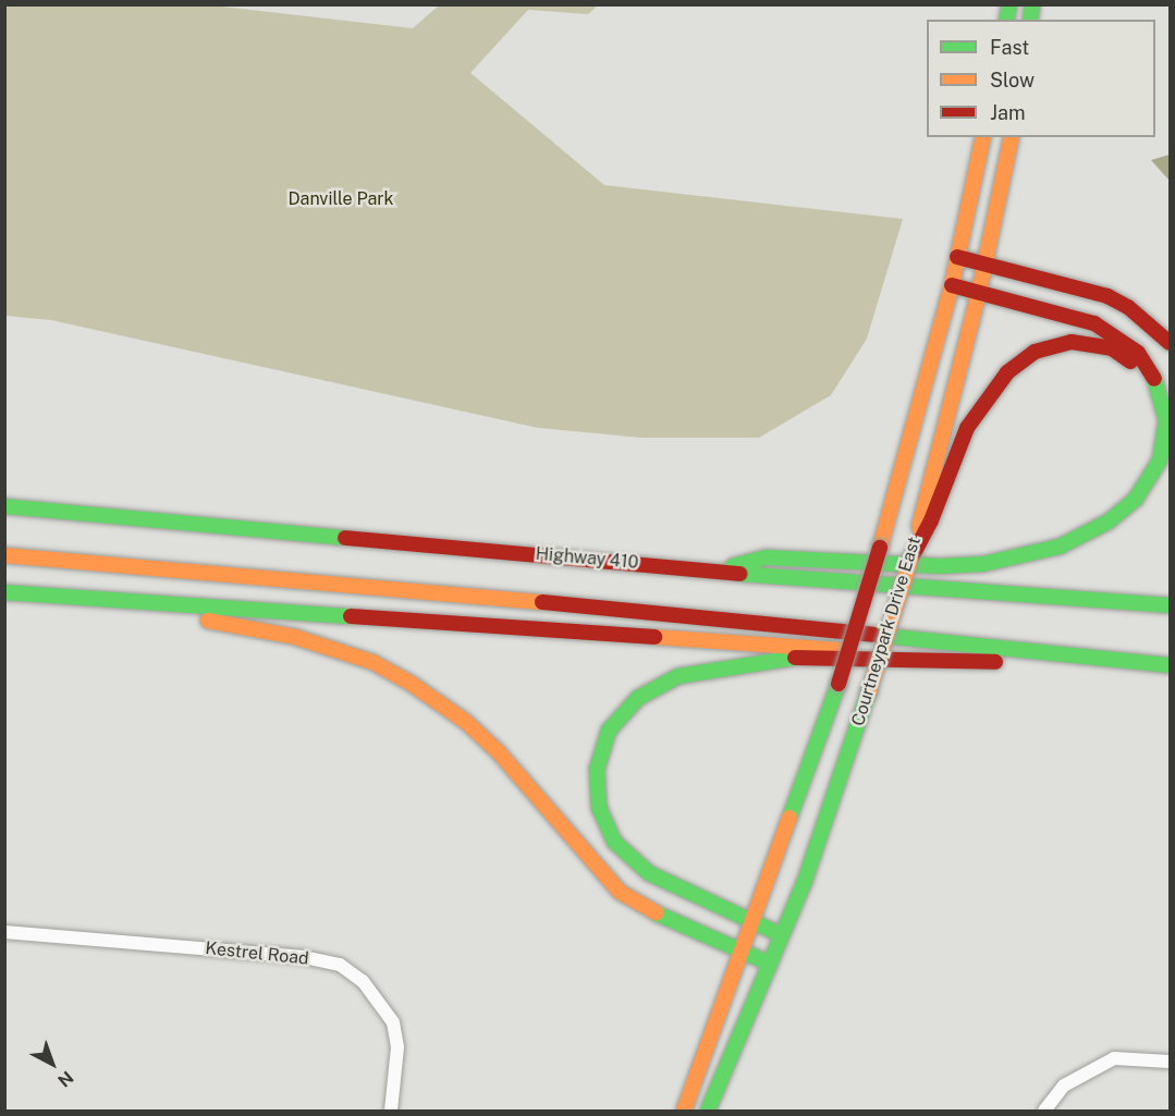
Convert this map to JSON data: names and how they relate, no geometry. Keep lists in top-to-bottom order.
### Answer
{
  "streets": {
    "main road": ["Highway 410", "Courtneypark Drive East"],
    "street": ["Kestrel Road"]
  },
  "parks": ["Danville Park"],
  "legend": ["Fast", "Slow", "Jam"],
  "north": "bottom right"
}
